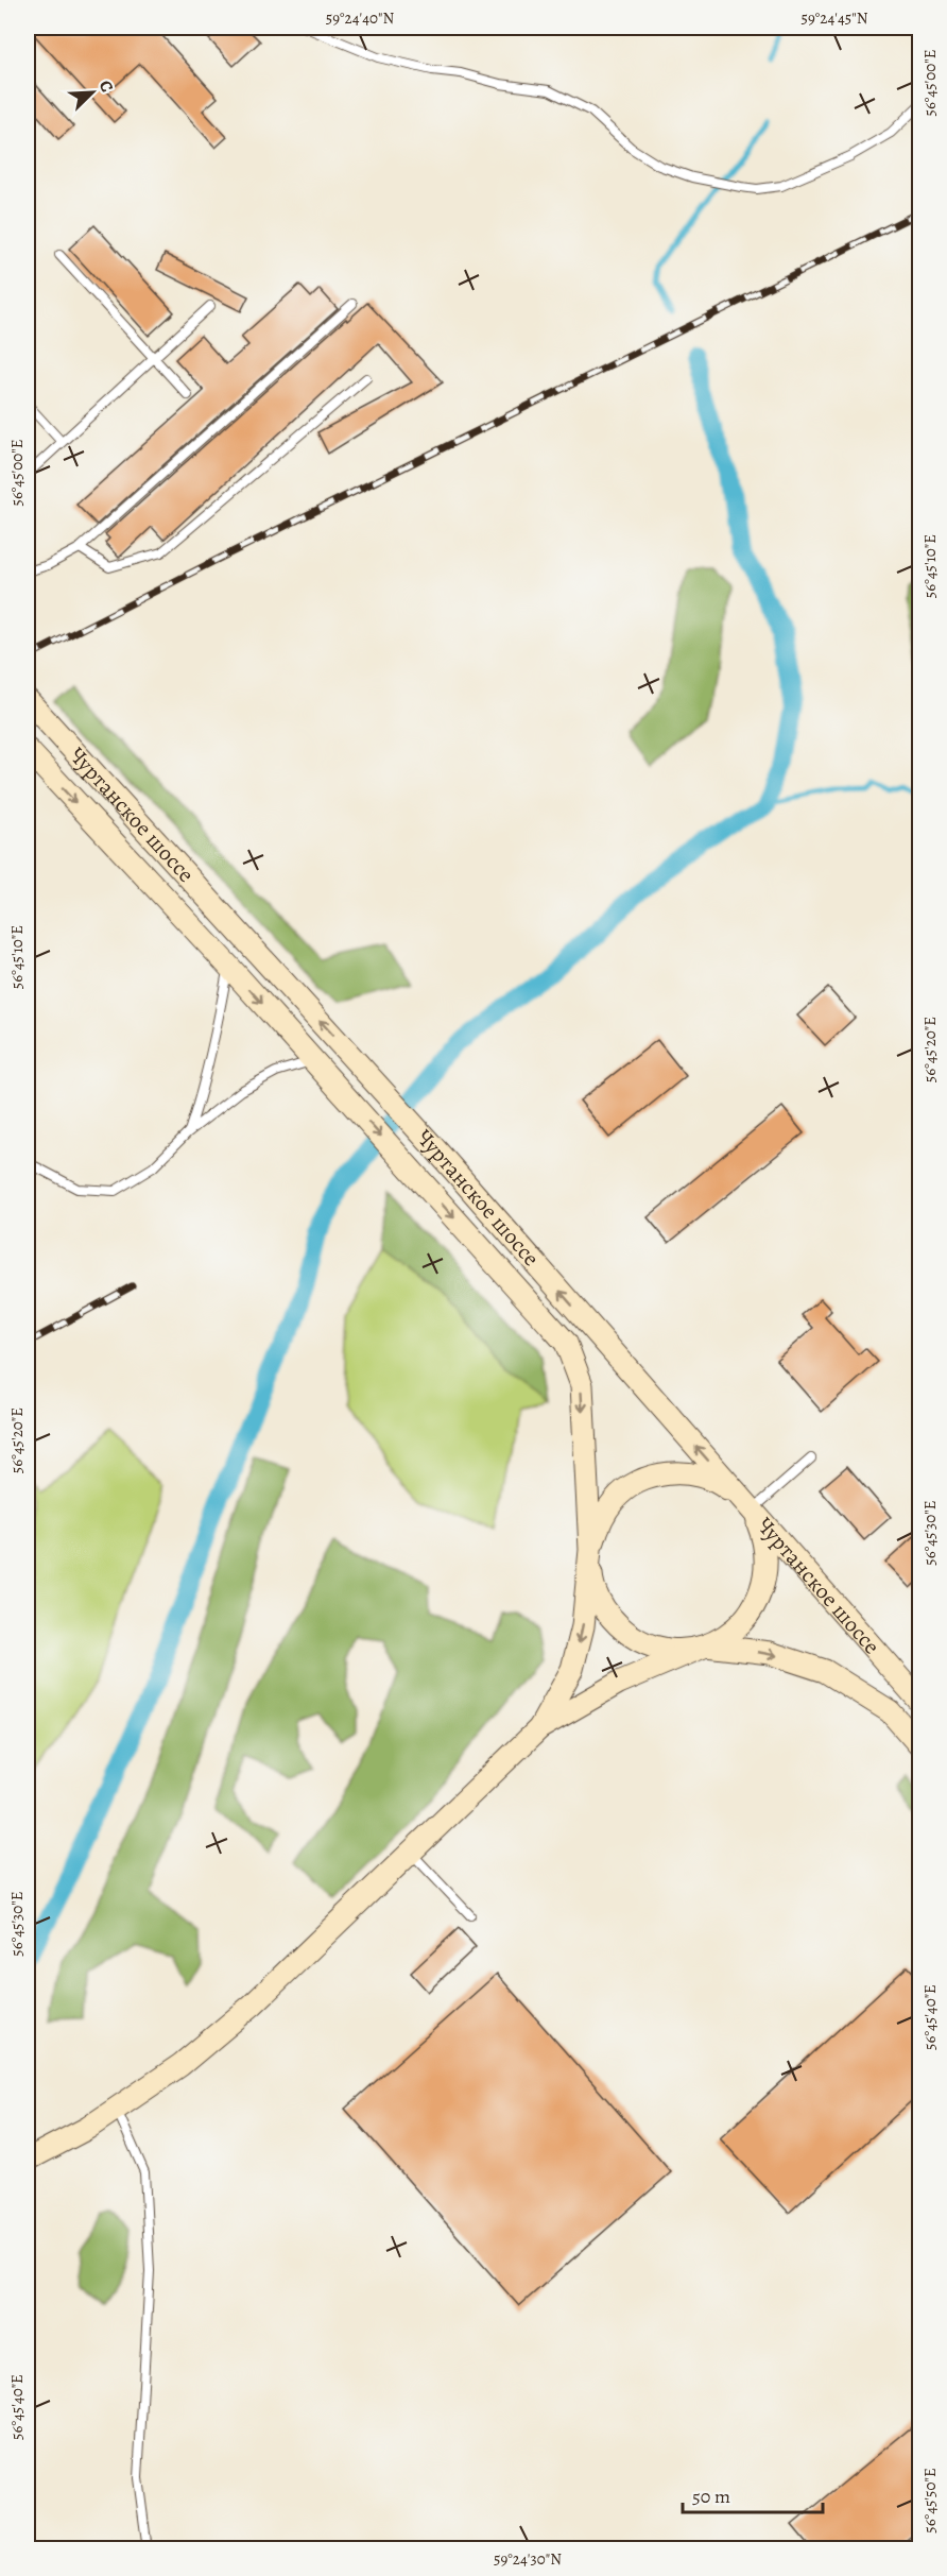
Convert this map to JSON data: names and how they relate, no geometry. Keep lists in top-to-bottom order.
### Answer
{
  "streets": {
    "street": ["Чуртанское шоссе"]
  },
  "scale_bar": "50 m",
  "north": "top right",
  "coordinates": [
    "59°24'40\"N",
    "59°24'45\"N",
    "56°45'00\"E",
    "56°45'10\"E",
    "56°45'20\"E",
    "56°45'30\"E",
    "56°45'40\"E",
    "56°45'50\"E",
    "59°24'30\"N"
  ]
}
